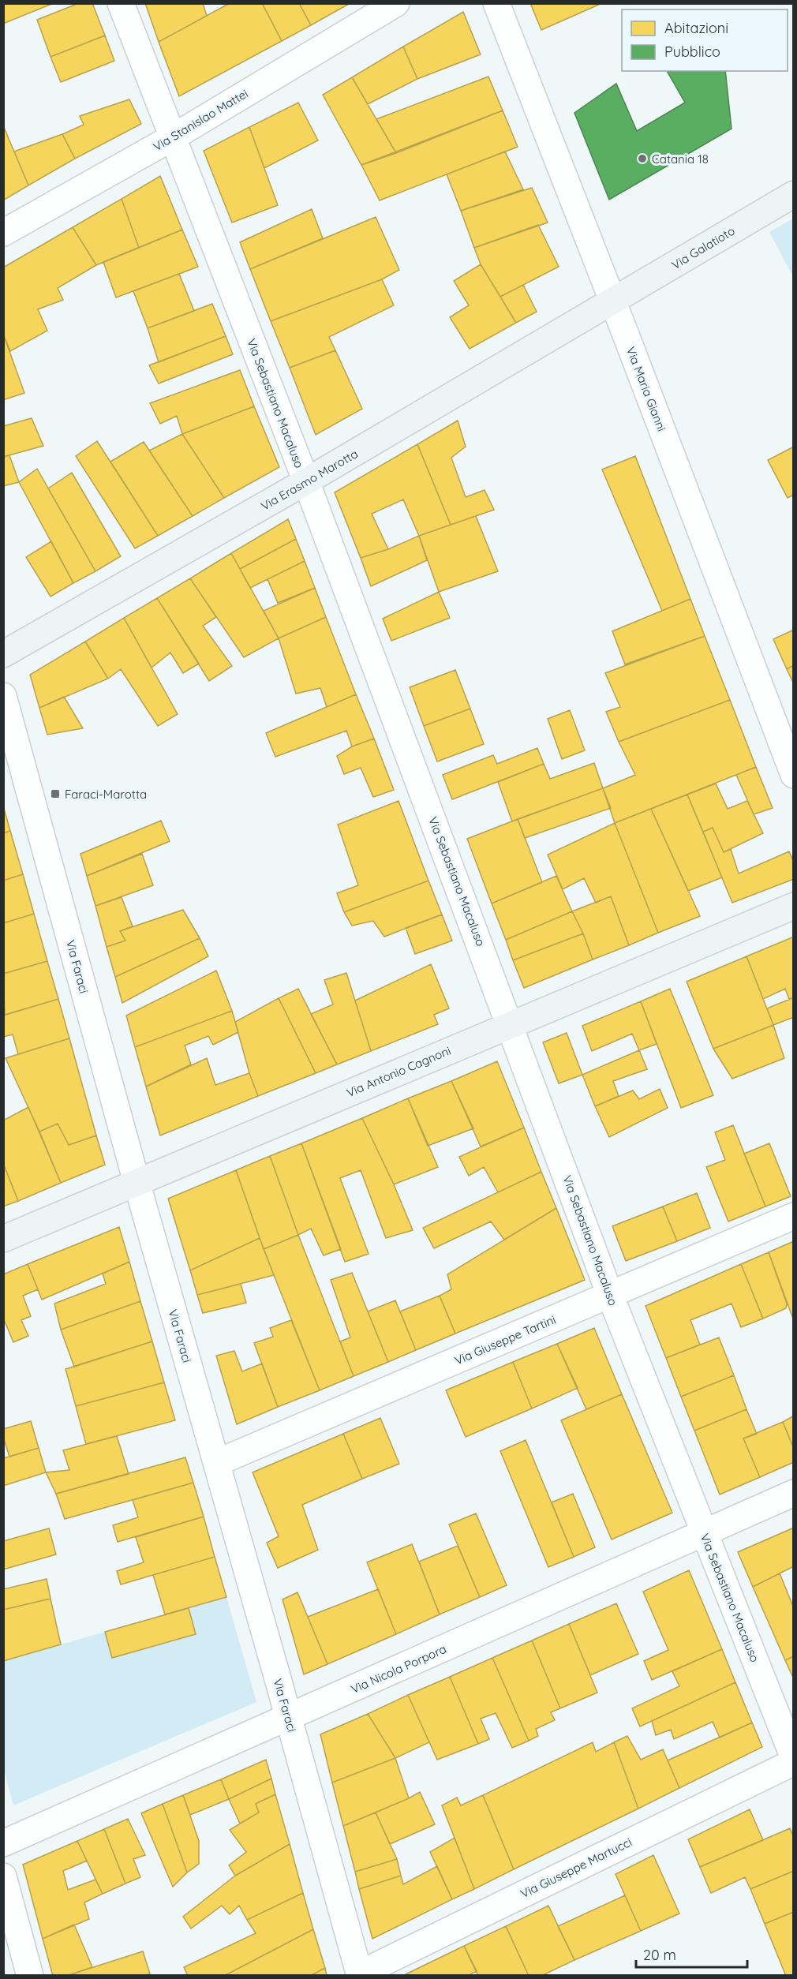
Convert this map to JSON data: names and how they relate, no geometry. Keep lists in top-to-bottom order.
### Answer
{
  "streets": {
    "main road": ["Via Galatioto", "Via Erasmo Marotta", "Via Antonio Cagnoni"],
    "street": [
      "Via Stanislao Mattei",
      "Via Maria Gianni",
      "Via Sebastiano Macaluso",
      "Via Faraci",
      "Via Giuseppe Tartini",
      "Via Nicola Porpora",
      "Via Giuseppe Martucci"
    ]
  },
  "crossings": [
    ["Via Stanislao Mattei", "Via Sebastiano Macaluso"],
    ["Via Galatioto", "Via Maria Gianni"],
    ["Via Galatioto", "Via Erasmo Marotta"],
    ["Via Maria Gianni", "Via Erasmo Marotta"],
    ["Via Sebastiano Macaluso", "Via Erasmo Marotta"],
    ["Via Sebastiano Macaluso", "Via Antonio Cagnoni"],
    ["Via Sebastiano Macaluso", "Via Giuseppe Tartini"],
    ["Via Sebastiano Macaluso", "Via Nicola Porpora"],
    ["Via Faraci", "Via Antonio Cagnoni"],
    ["Via Faraci", "Via Giuseppe Tartini"],
    ["Via Faraci", "Via Nicola Porpora"],
    ["Via Faraci", "Via Giuseppe Martucci"]
  ],
  "places": {
    "other": ["Catania 18"],
    "transit": ["Faraci-Marotta"]
  },
  "legend": ["Abitazioni", "Pubblico"],
  "scale_bar": "20 m"
}
